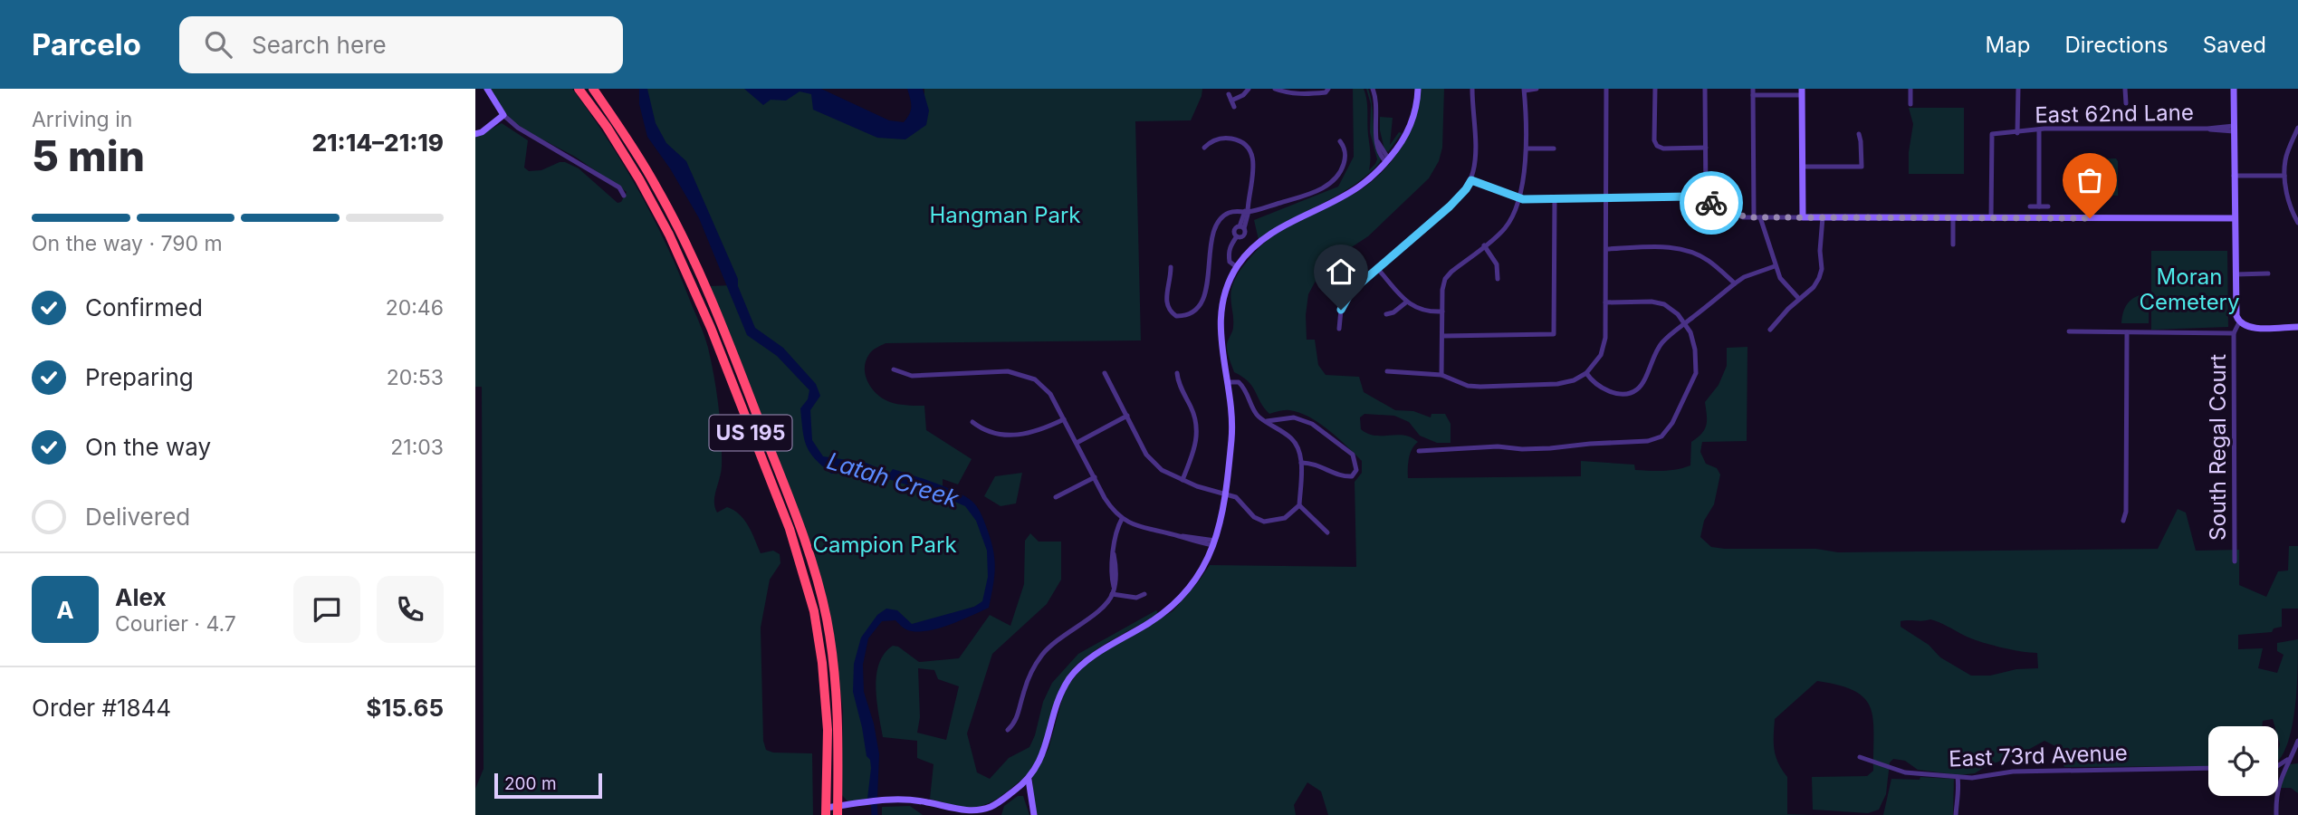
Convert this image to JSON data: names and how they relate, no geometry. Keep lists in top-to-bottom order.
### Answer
{
  "streets": {
    "highway": ["US 195"],
    "street": ["East 62nd Lane", "South Regal Court", "East 73rd Avenue"]
  },
  "water": ["Latah Creek"],
  "parks": ["Hangman Park", "Moran Cemetery", "Campion Park"],
  "scale_bar": "200 m",
  "page": {
    "header": "Parcelo",
    "search": "Search here",
    "nav": ["Map", "Directions", "Saved"],
    "heading": ["5 min", "Arriving in", "21:14–21:19"],
    "panel": [
      "Alex",
      "Courier · 4.7",
      "Order #1844",
      "$15.65"
    ],
    "bar": "On the way · 790 m",
    "list": [
      ["Confirmed", "20:46"],
      ["Preparing", "20:53"],
      ["On the way", "21:03"],
      "Delivered"
    ],
    "round": "A",
    "scale": "200 m"
  }
}
